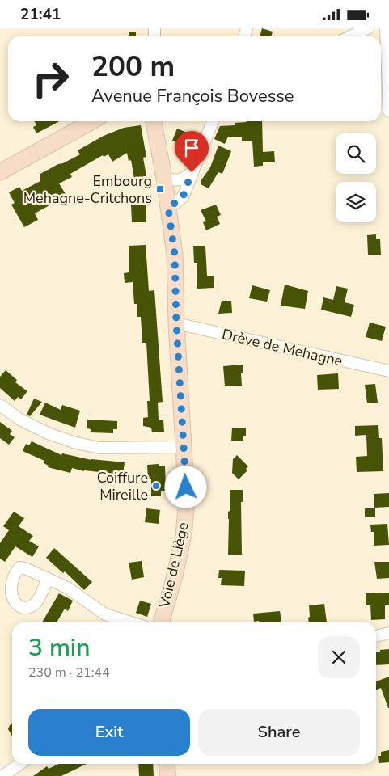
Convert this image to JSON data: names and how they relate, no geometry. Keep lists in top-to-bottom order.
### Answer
{
  "streets": {
    "street": ["Drève de Mehagne", "Voie de Liège"]
  },
  "crossings": [
    ["Drève de Mehagne", "Voie de Liège"]
  ],
  "places": {
    "transit": ["Embourg Mehagne-Critchons"],
    "other": ["Coiffure Mireille"]
  },
  "page": {
    "status": "21:41",
    "turn": ["200 m", "Avenue François Bovesse"],
    "heading": ["3 min", "230 m · 21:44"],
    "buttons": ["Exit", "Share"]
  }
}
